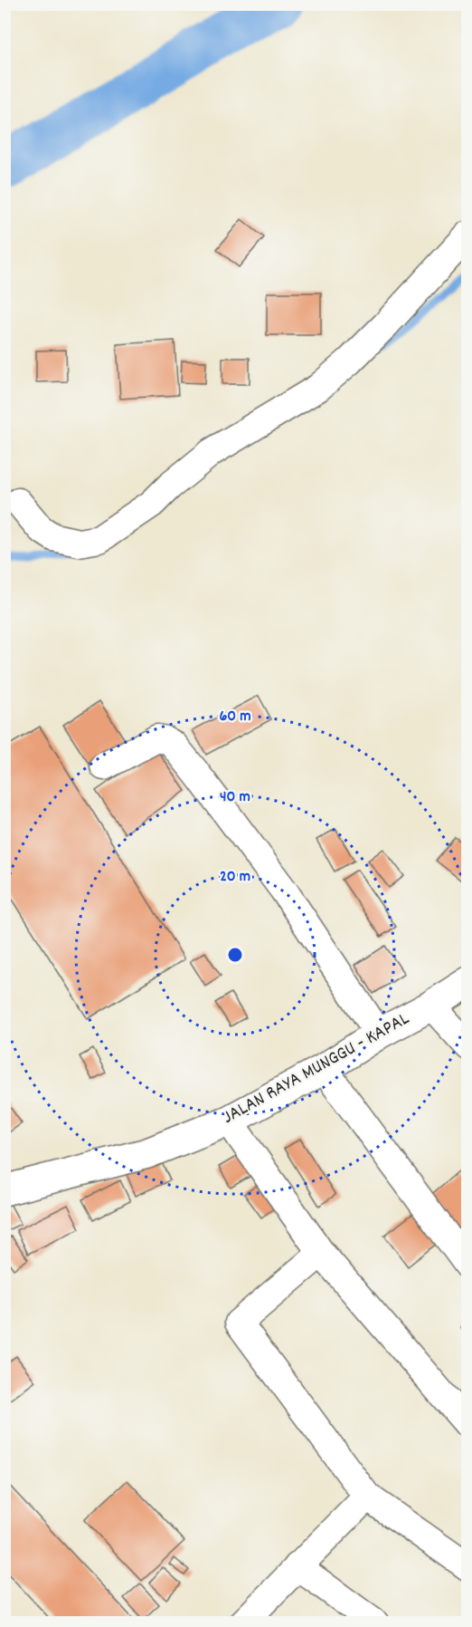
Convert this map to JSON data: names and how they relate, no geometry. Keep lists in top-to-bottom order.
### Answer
{
  "streets": {
    "street": ["JALAN RAYA MUNGGU - KAPAL"]
  },
  "rings": ["60 m", "40 m", "20 m"]
}
